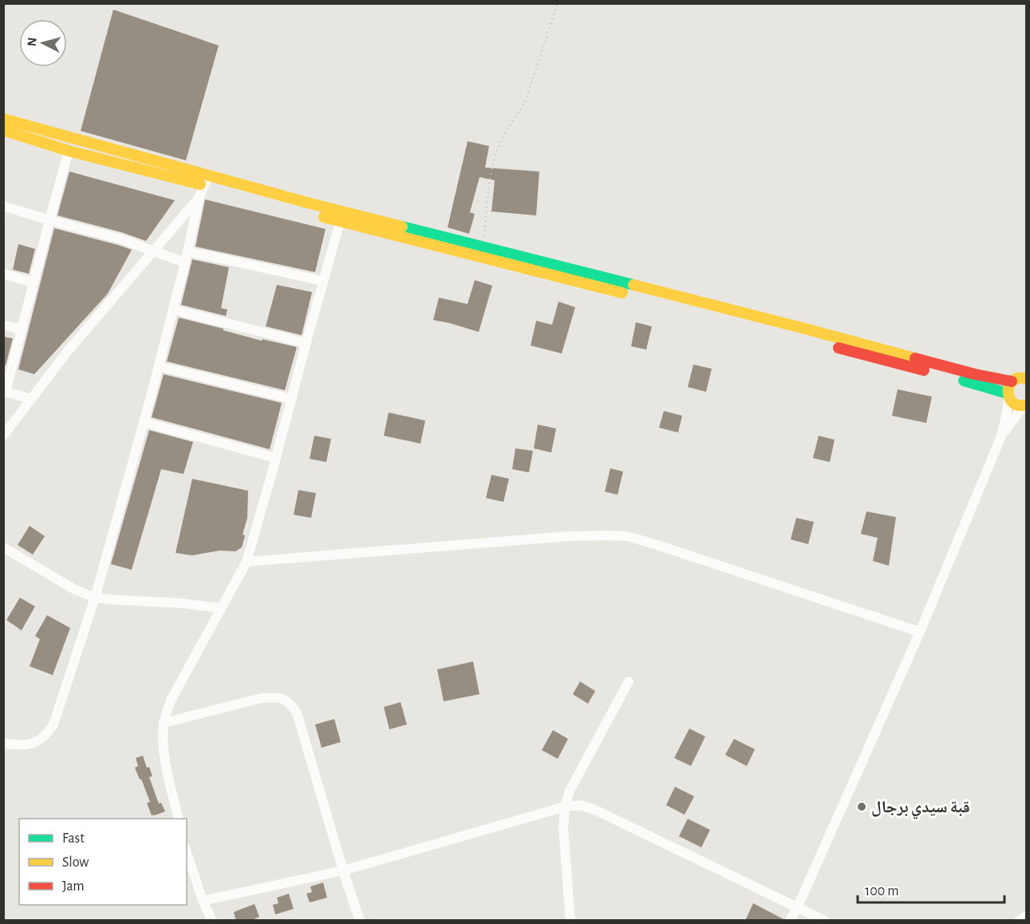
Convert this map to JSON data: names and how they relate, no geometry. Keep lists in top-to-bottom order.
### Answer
{
  "places": ["قبة سيدي برجال"],
  "legend": ["Fast", "Slow", "Jam"],
  "scale_bar": "100 m",
  "north": "left"
}
